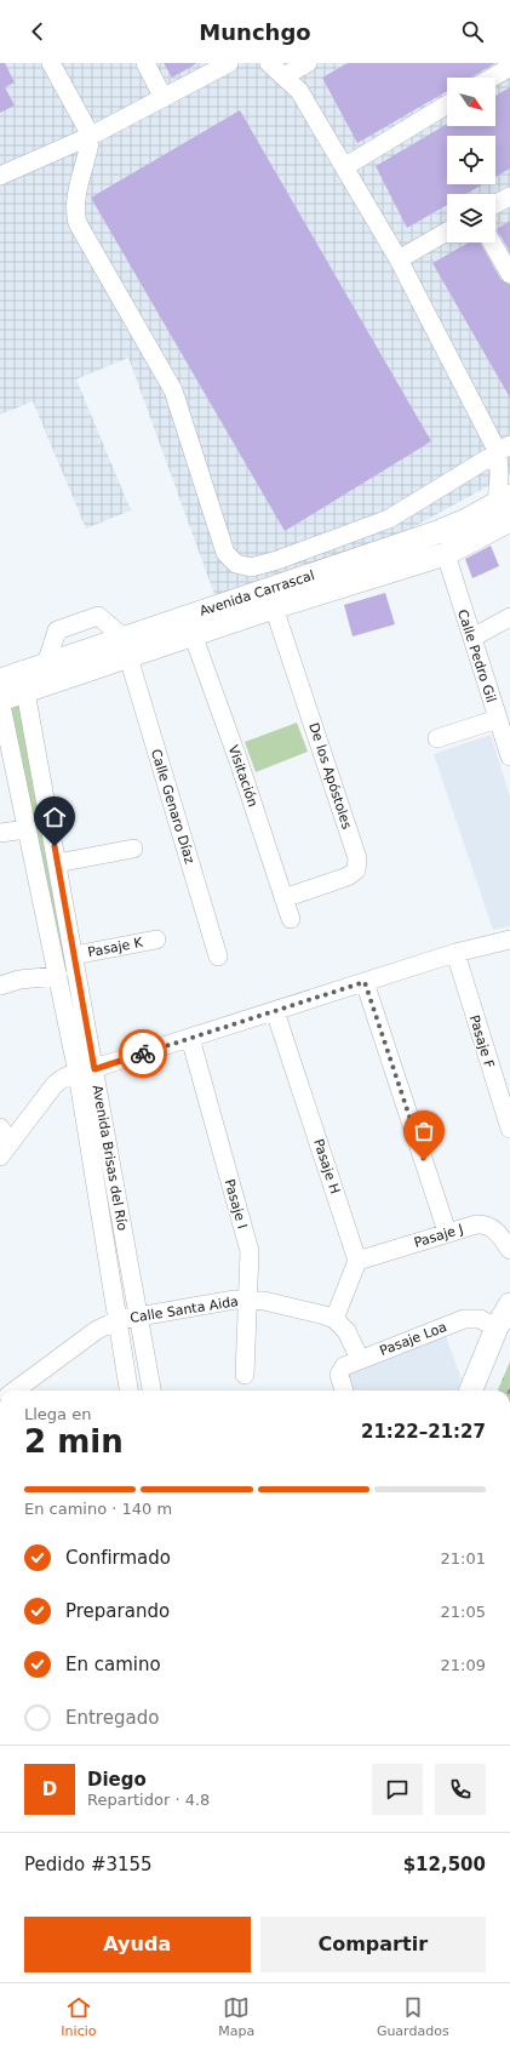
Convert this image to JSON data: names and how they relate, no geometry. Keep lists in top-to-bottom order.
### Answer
{
  "streets": {
    "main road": ["Avenida Carrascal"],
    "street": [
      "Calle Pedro Gil",
      "Visitación",
      "De los Apóstoles",
      "Calle Genaro Díaz",
      "Pasaje K",
      "Pasaje F",
      "Avenida Brisas del Río",
      "Pasaje H",
      "Pasaje I",
      "Pasaje J",
      "Calle Santa Aida",
      "Pasaje Loa"
    ]
  },
  "crossings": [
    ["Avenida Carrascal", "Calle Pedro Gil"],
    ["Avenida Carrascal", "Visitación"],
    ["Avenida Carrascal", "De los Apóstoles"],
    ["Avenida Carrascal", "Calle Genaro Díaz"],
    ["Avenida Carrascal", "Avenida Brisas del Río"],
    ["Visitación", "De los Apóstoles"],
    ["Pasaje K", "Avenida Brisas del Río"],
    ["Avenida Brisas del Río", "Calle Santa Aida"],
    ["Pasaje H", "Pasaje J"],
    ["Pasaje I", "Calle Santa Aida"]
  ],
  "north": "bottom right",
  "page": {
    "header": "Munchgo",
    "heading": ["2 min", "Llega en", "21:22–21:27"],
    "panel": [
      "Diego",
      "Repartidor · 4.8",
      "Pedido #3155",
      "$12,500"
    ],
    "bar": "En camino · 140 m",
    "list": [
      ["Confirmado", "21:01"],
      ["Preparando", "21:05"],
      ["En camino", "21:09"],
      "Entregado"
    ],
    "round": "D",
    "buttons": ["Ayuda", "Compartir"],
    "tabs": ["Inicio", "Mapa", "Guardados"]
  }
}
